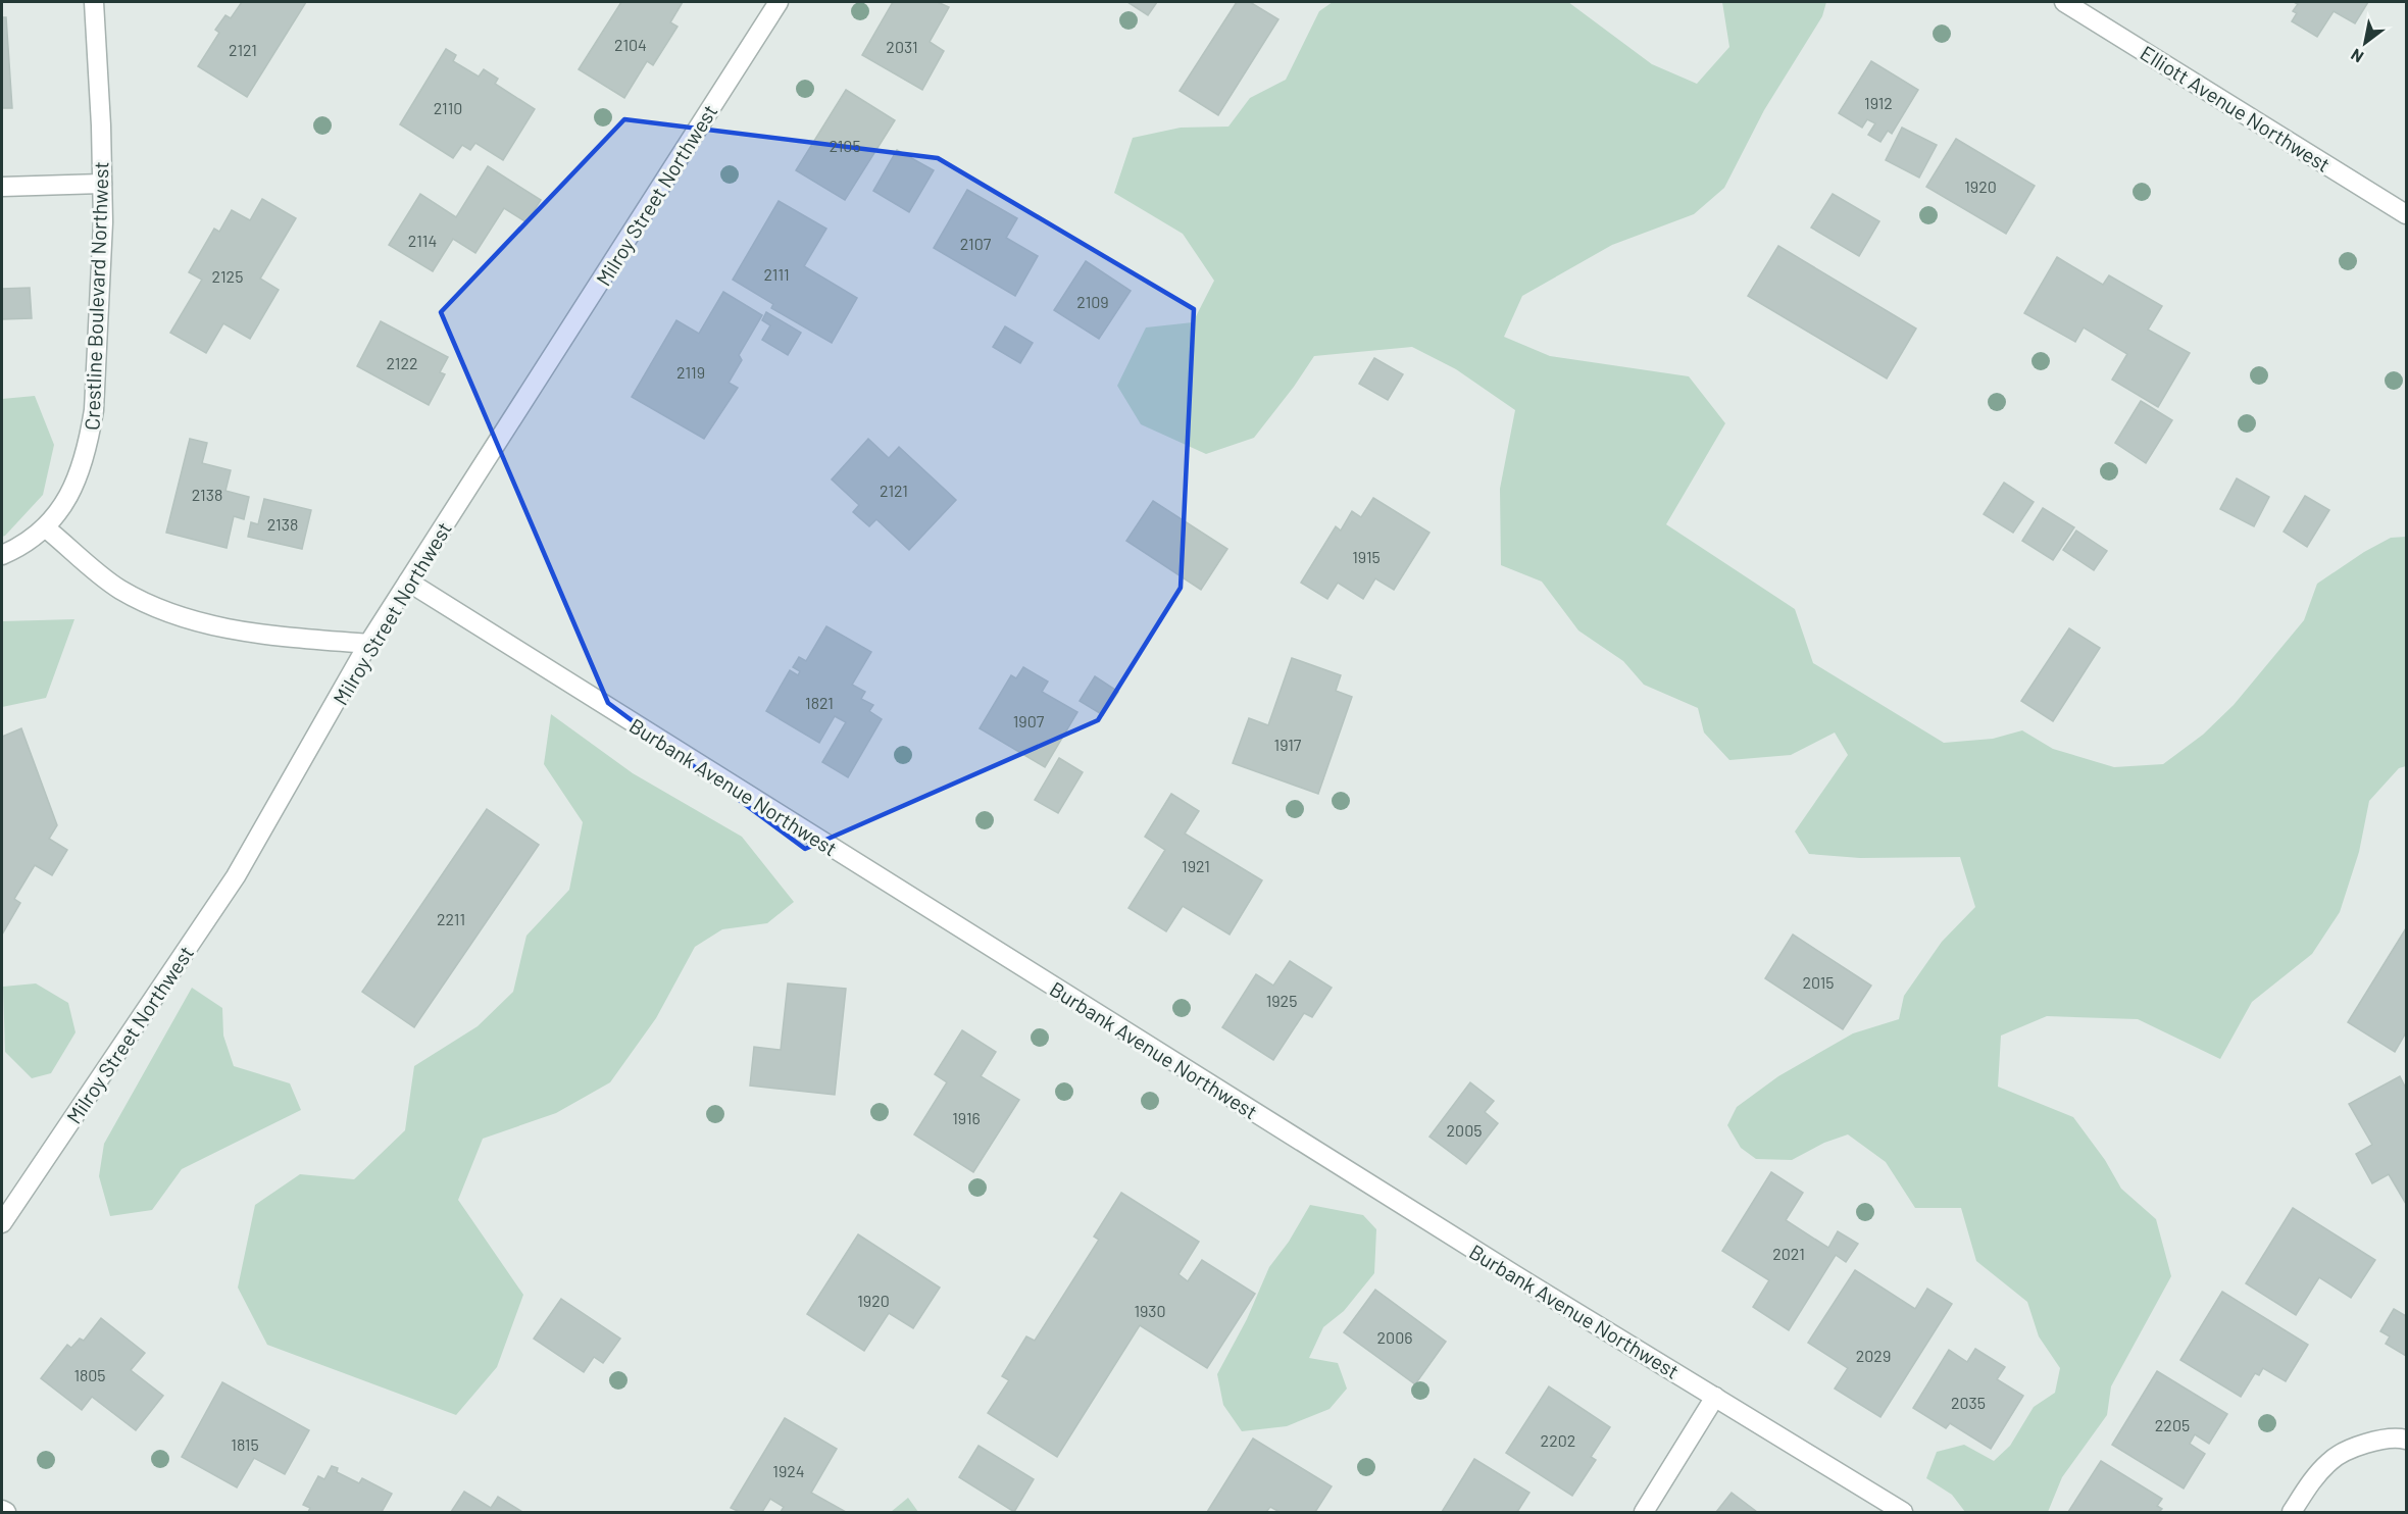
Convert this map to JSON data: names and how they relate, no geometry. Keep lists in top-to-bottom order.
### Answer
{
  "streets": {
    "street": [
      "Elliott Avenue Northwest",
      "Milroy Street Northwest",
      "Crestline Boulevard Northwest",
      "Burbank Avenue Northwest"
    ]
  },
  "crossings": [
    ["Milroy Street Northwest", "Burbank Avenue Northwest"]
  ],
  "house_numbers": [
    "2104",
    "2031",
    "2121",
    "1912",
    "2110",
    "2105",
    "1920",
    "2114",
    "2107",
    "2111",
    "2125",
    "2109",
    "2122",
    "2119",
    "2121",
    "2138",
    "2138",
    "1915",
    "1821",
    "1907",
    "1917",
    "1921",
    "2211",
    "2015",
    "1925",
    "1916",
    "2005",
    "2021",
    "1920",
    "1930",
    "2006",
    "2029",
    "1805",
    "2035",
    "2205",
    "2202",
    "1815",
    "1924"
  ],
  "north": "bottom left"
}
